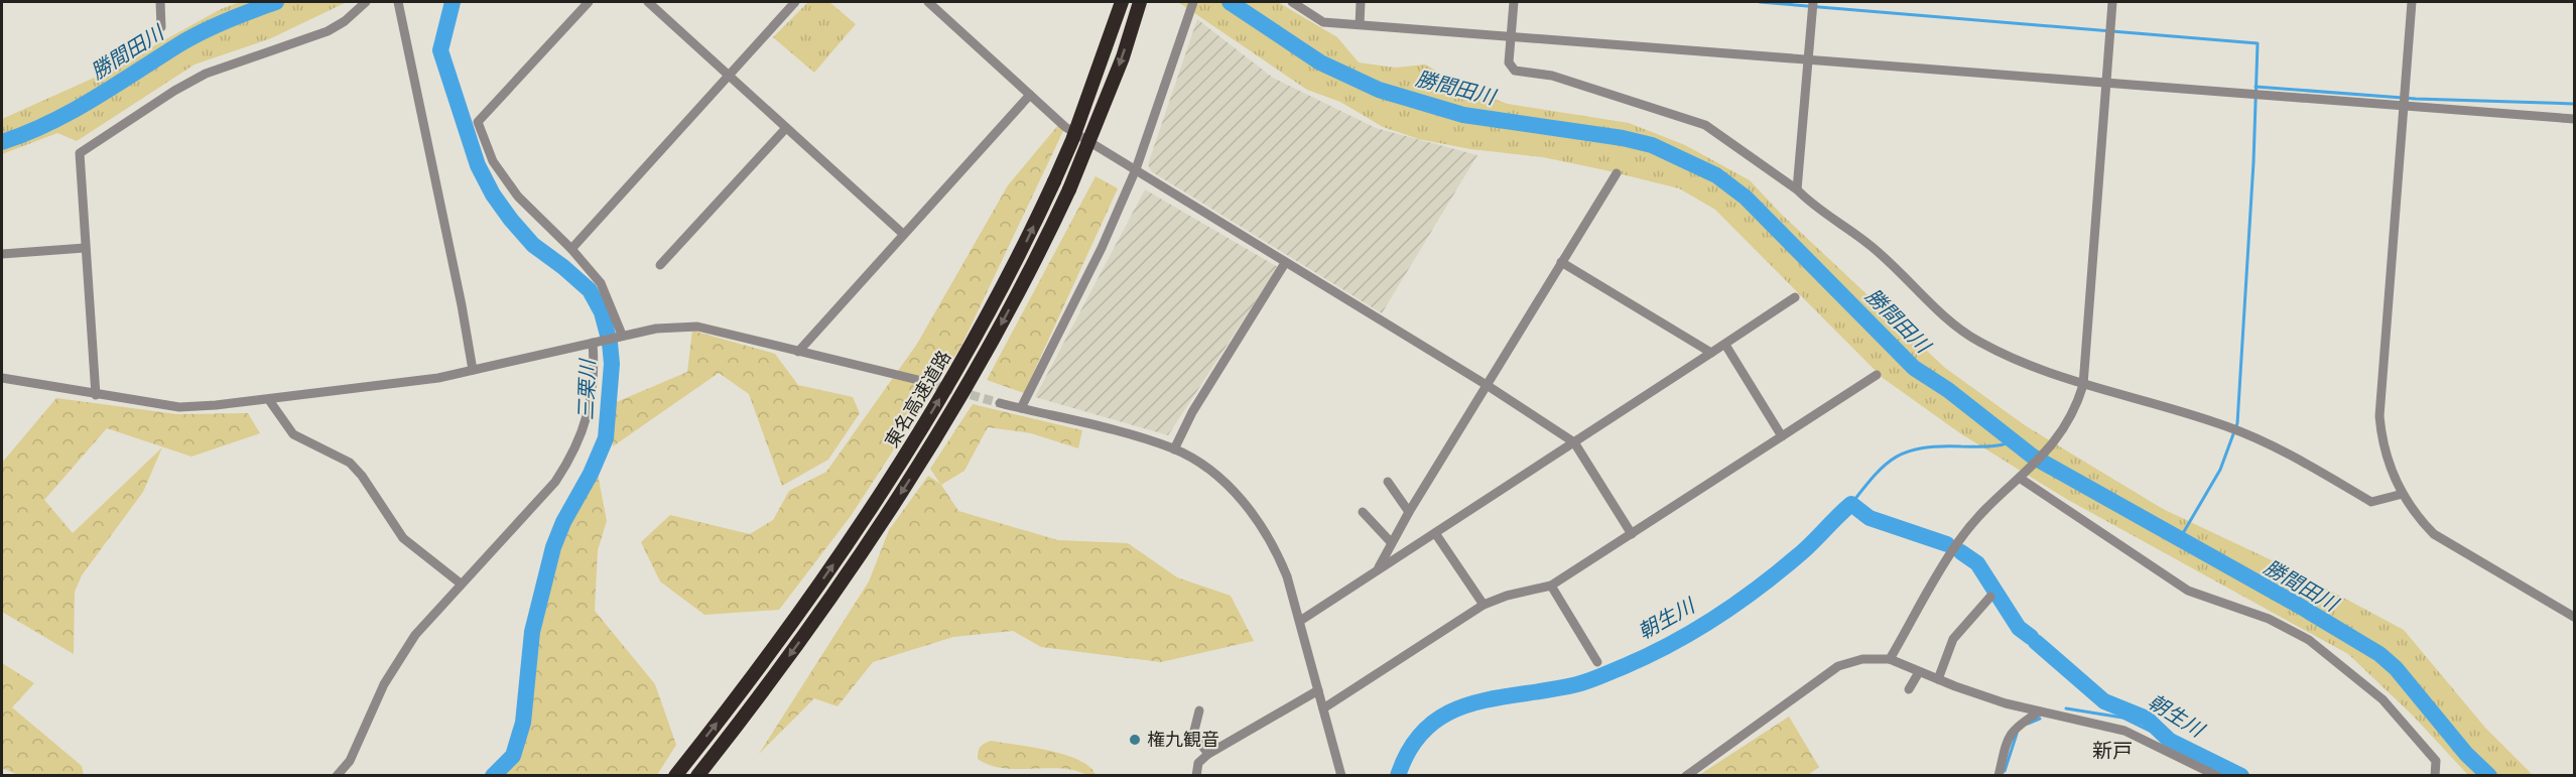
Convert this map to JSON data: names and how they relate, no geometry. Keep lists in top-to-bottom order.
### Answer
{
  "streets": {
    "highway": ["東名高速道路"]
  },
  "districts": ["新戸"],
  "water": ["勝間田川", "三栗川", "朝生川"],
  "places": ["権九観音"]
}
